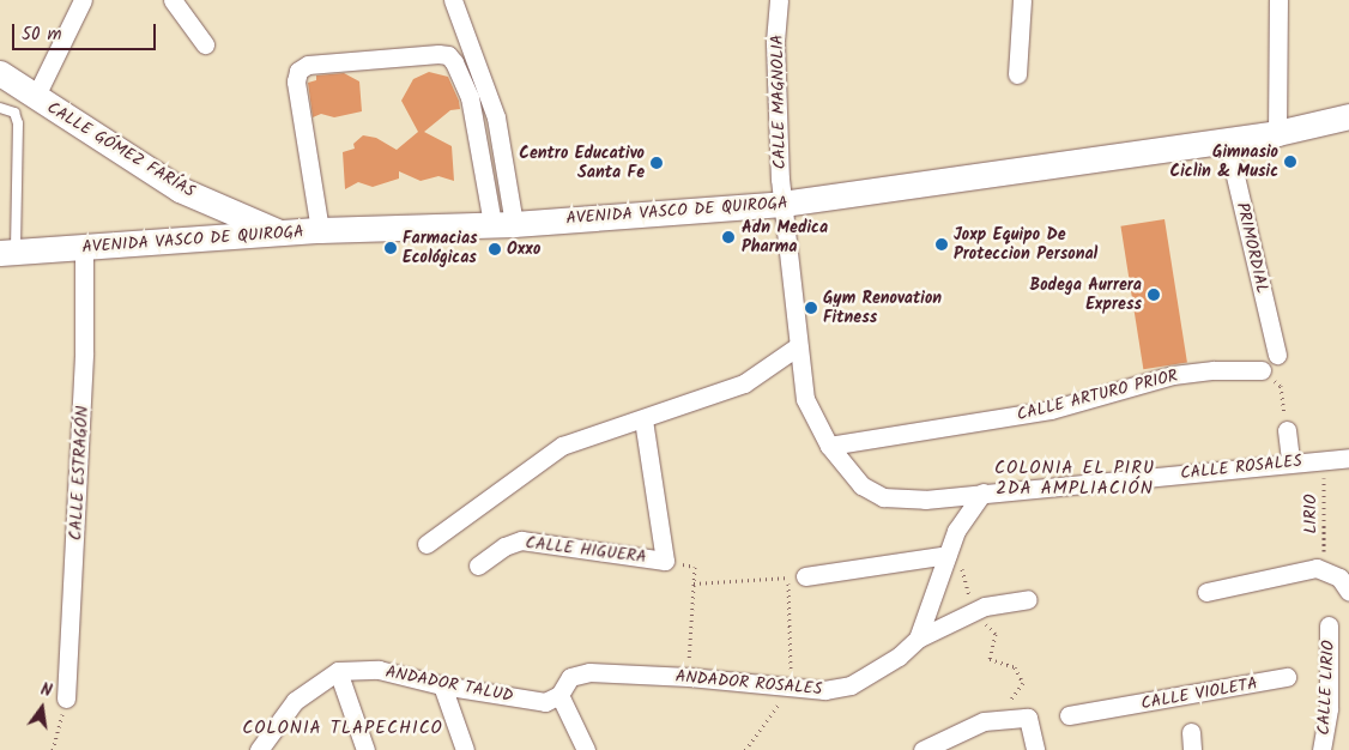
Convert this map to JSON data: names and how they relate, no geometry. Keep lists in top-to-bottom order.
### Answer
{
  "streets": {
    "main road": ["CALLE GÓMEZ FARÍAS", "AVENIDA VASCO DE QUIROGA"],
    "street": [
      "CALLE MAGNOLIA",
      "PRIMORDIAL",
      "CALLE ARTURO PRIOR",
      "CALLE ROSALES",
      "CALLE ESTRAGÓN",
      "CALLE HIGUERA",
      "ANDADOR ROSALES",
      "ANDADOR TALUD",
      "CALLE LIRIO",
      "CALLE VIOLETA"
    ],
    "path": ["LIRIO"]
  },
  "crossings": [
    ["CALLE MAGNOLIA", "AVENIDA VASCO DE QUIROGA"],
    ["CALLE MAGNOLIA", "CALLE ARTURO PRIOR"],
    ["CALLE MAGNOLIA", "CALLE ROSALES"],
    ["CALLE GÓMEZ FARÍAS", "AVENIDA VASCO DE QUIROGA"],
    ["AVENIDA VASCO DE QUIROGA", "PRIMORDIAL"],
    ["AVENIDA VASCO DE QUIROGA", "CALLE ESTRAGÓN"],
    ["CALLE ROSALES", "LIRIO"],
    ["CALLE ROSALES", "ANDADOR ROSALES"],
    ["ANDADOR ROSALES", "ANDADOR TALUD"]
  ],
  "districts": ["COLONIA EL PIRU 2DA AMPLIACIÓN", "COLONIA TLAPECHICO"],
  "places": [
    "Gimnasio Ciclin & Music",
    "Centro Educativo Santa Fe",
    "Adn Medica Pharma",
    "Joxp Equipo De Proteccion Personal",
    "Farmacias Ecológicas",
    "Oxxo",
    "Bodega Aurrera Express",
    "Gym Renovation Fitness"
  ],
  "scale_bar": "50 m",
  "north": "top"
}
